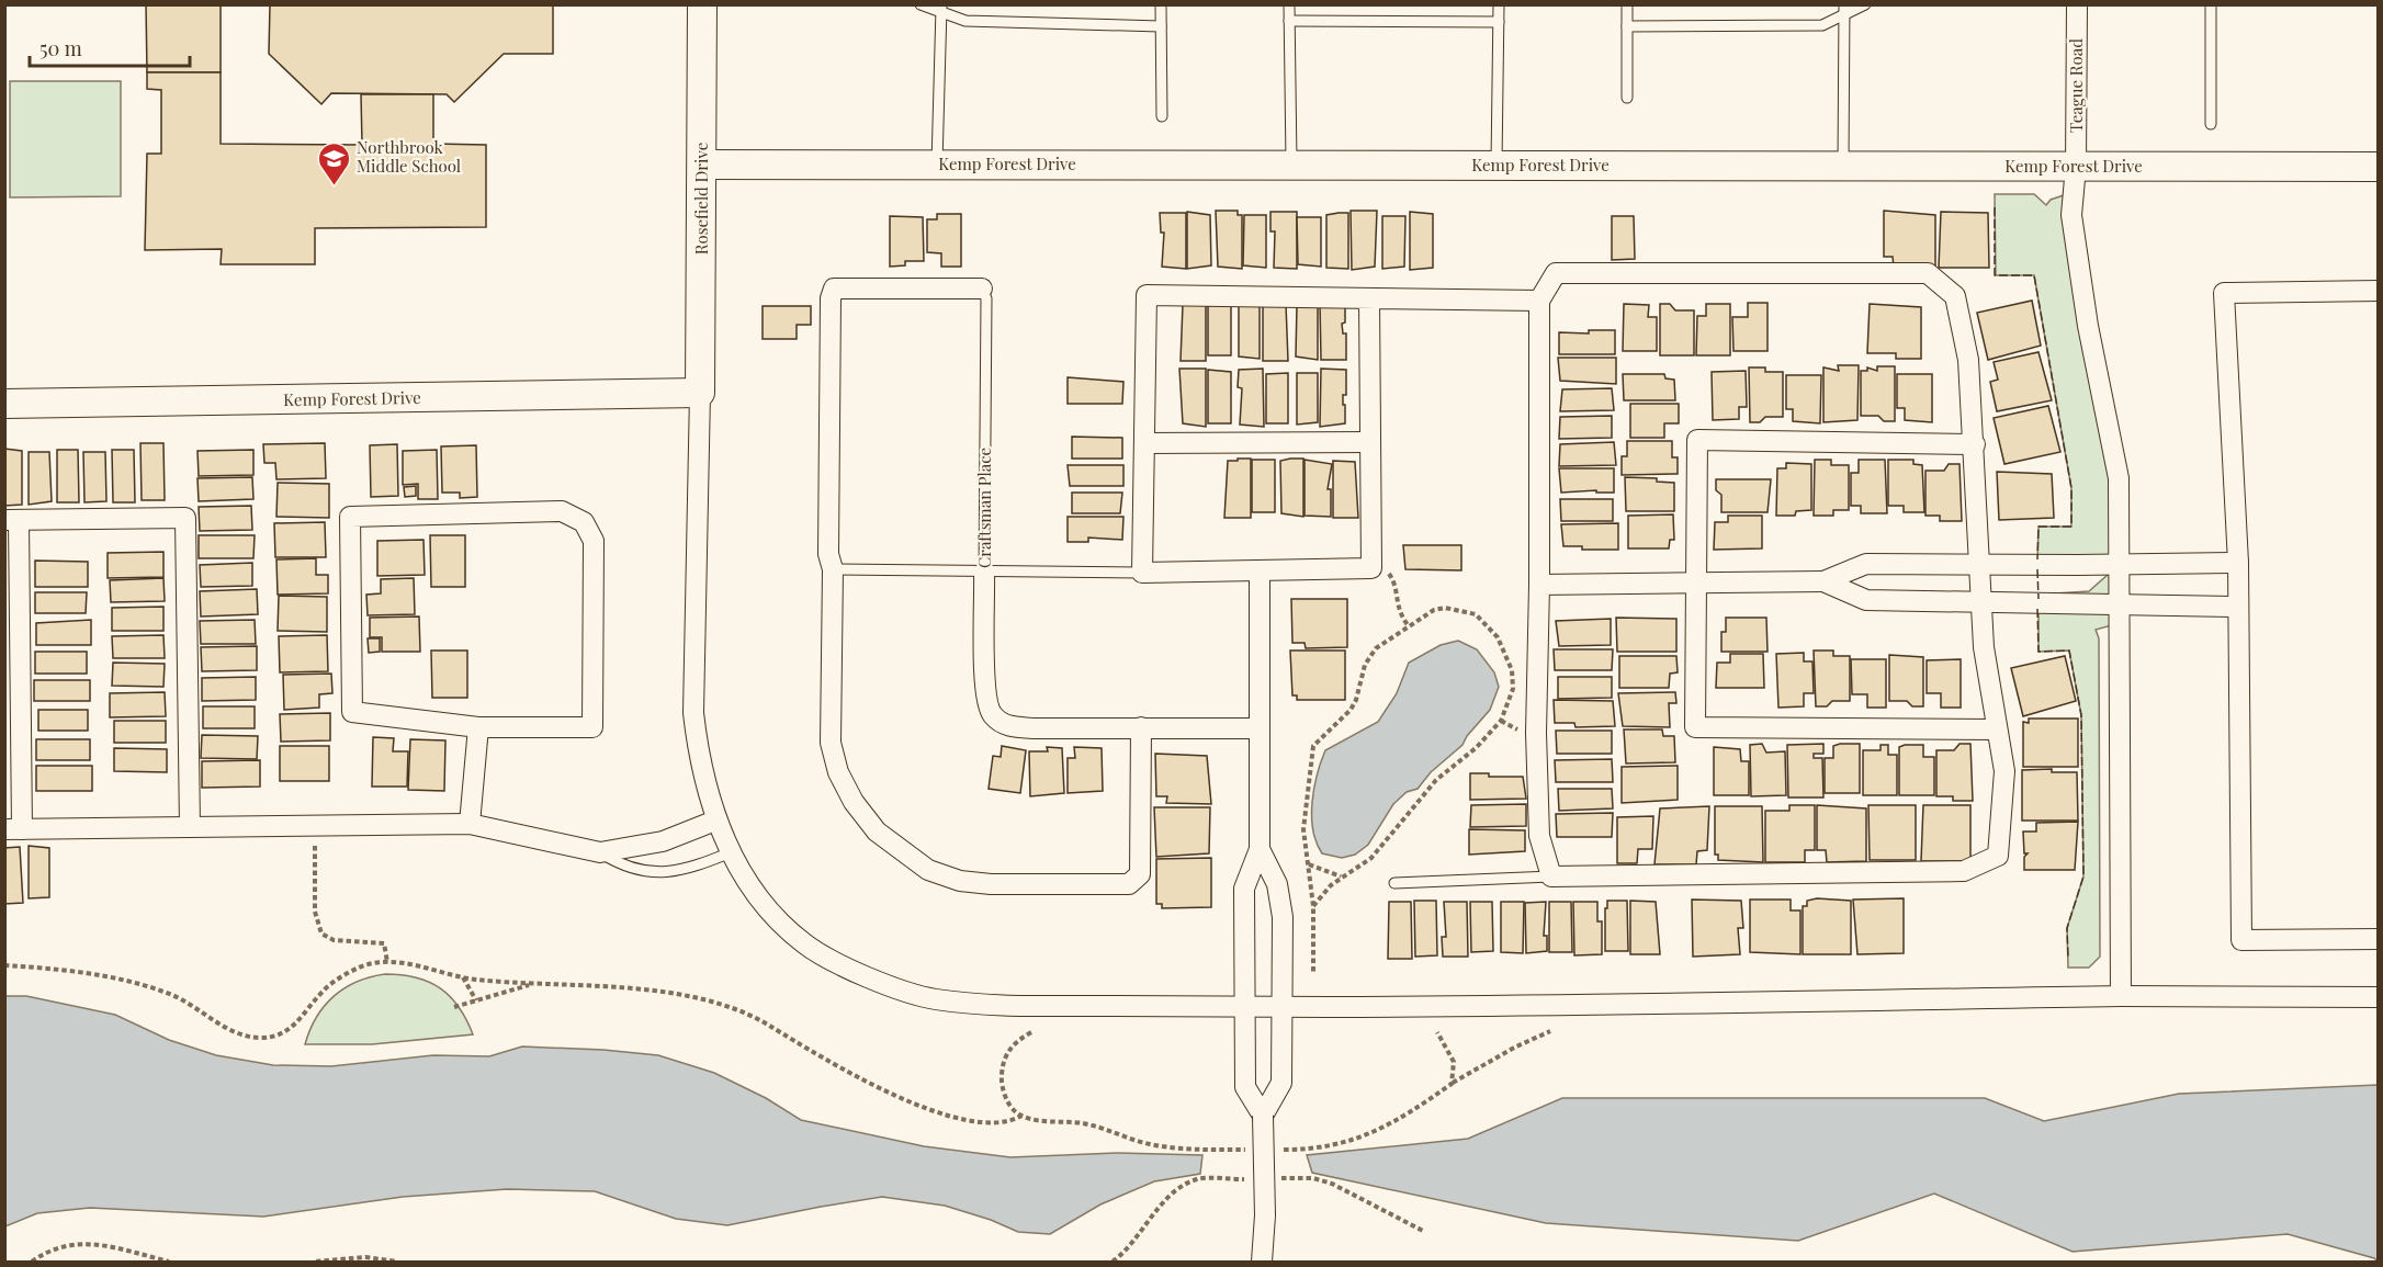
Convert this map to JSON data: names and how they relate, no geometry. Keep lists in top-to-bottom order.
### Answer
{
  "streets": {
    "street": [
      "Teague Road",
      "Kemp Forest Drive",
      "Rosefield Drive",
      "Craftsman Place"
    ]
  },
  "crossings": [
    ["Teague Road", "Kemp Forest Drive"],
    ["Kemp Forest Drive", "Rosefield Drive"]
  ],
  "places": {
    "school or university": ["Northbrook Middle School"]
  },
  "scale_bar": "50 m"
}
